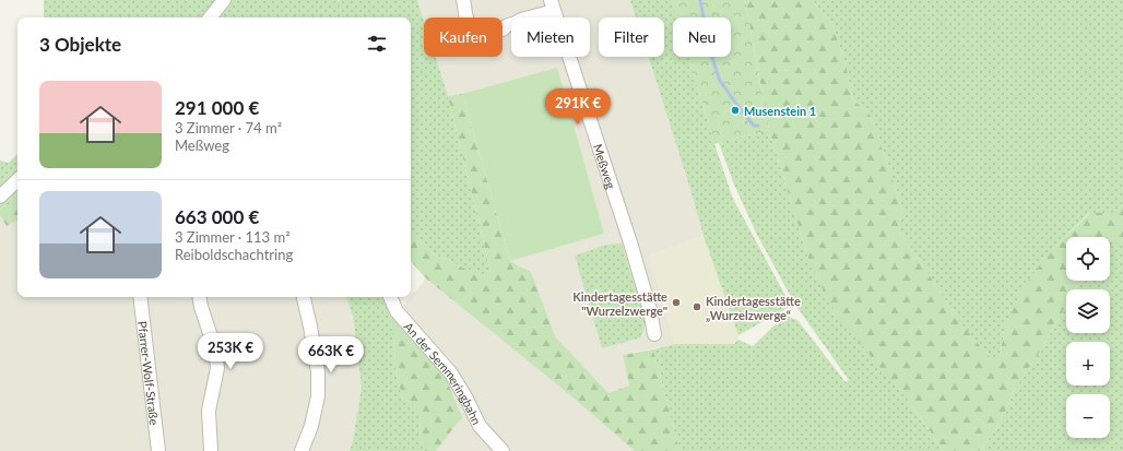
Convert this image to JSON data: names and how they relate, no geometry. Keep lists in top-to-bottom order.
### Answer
{
  "streets": {
    "street": ["Meßweg", "Pfarrer-Wolf-Straße", "An der Semmeringbahn"]
  },
  "places": ["Musenstein 1", "Kindertagesstätte \"Wurzelzwerge\"", "Kindertagesstätte „Wurzelzwerge“"],
  "page": {
    "chip": [
      "Kaufen",
      "Mieten",
      "Filter",
      "Neu"
    ],
    "heading": "3 Objekte",
    "list": [
      {
        "name": "291 000 €",
        "note": "3 Zimmer · 74 m² · Meßweg"
      },
      {
        "name": "663 000 €",
        "note": "3 Zimmer · 113 m² · Reiboldschachtring"
      }
    ],
    "price": ["291K €", "253K €", "663K €"],
    "map_buttons": ["+", "−"]
  }
}
